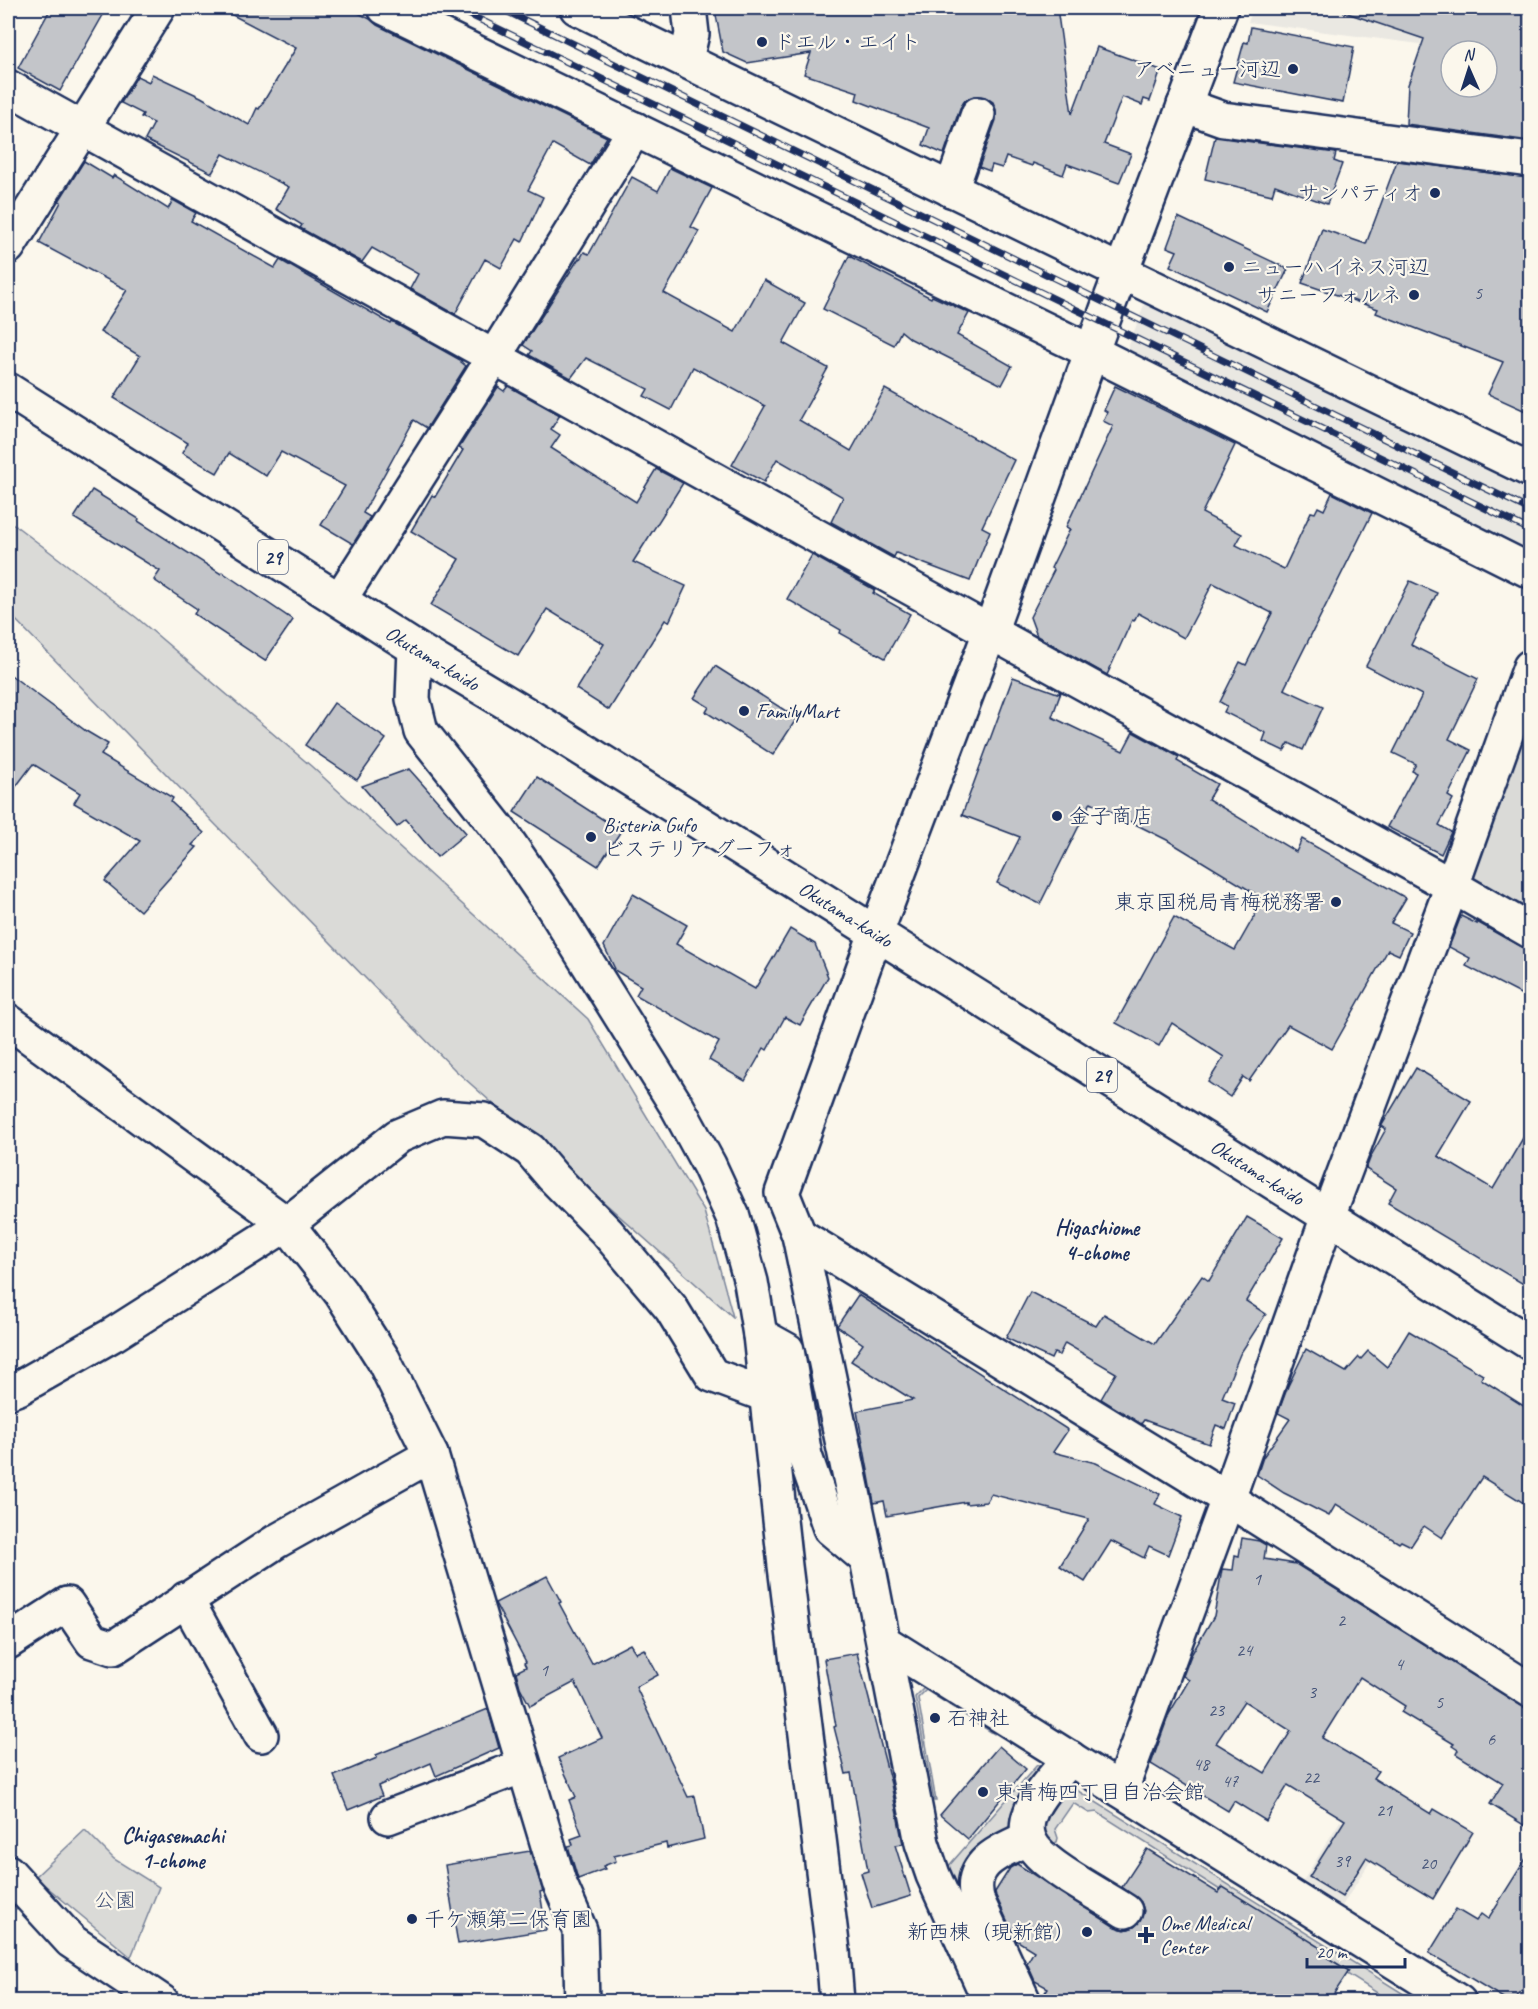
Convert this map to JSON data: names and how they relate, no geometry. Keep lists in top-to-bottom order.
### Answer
{
  "streets": {
    "street": ["29", "Okutama-kaido"]
  },
  "districts": ["Higashiome 4-chome", "Chigasemachi 1-chome"],
  "parks": ["公園"],
  "places": {
    "other": [
      "ドエル・エイト",
      "アベニュー河辺",
      "サンパティオ",
      "ニューハイネス河辺",
      "サニーフォルネ",
      "FamilyMart",
      "金子商店",
      "Bisteria Gufo ビステリア グーフォ",
      "東京国税局青梅税務署",
      "石神社",
      "東青梅四丁目自治会館",
      "千ケ瀬第二保育園",
      "新西棟（現新館）"
    ],
    "health": ["Ome Medical Center"]
  },
  "house_numbers": [
    "5",
    "1",
    "2",
    "24",
    "4",
    "1",
    "3",
    "5",
    "23",
    "6",
    "48",
    "22",
    "47",
    "21",
    "39",
    "20"
  ],
  "scale_bar": "20 m",
  "north": "top"
}
